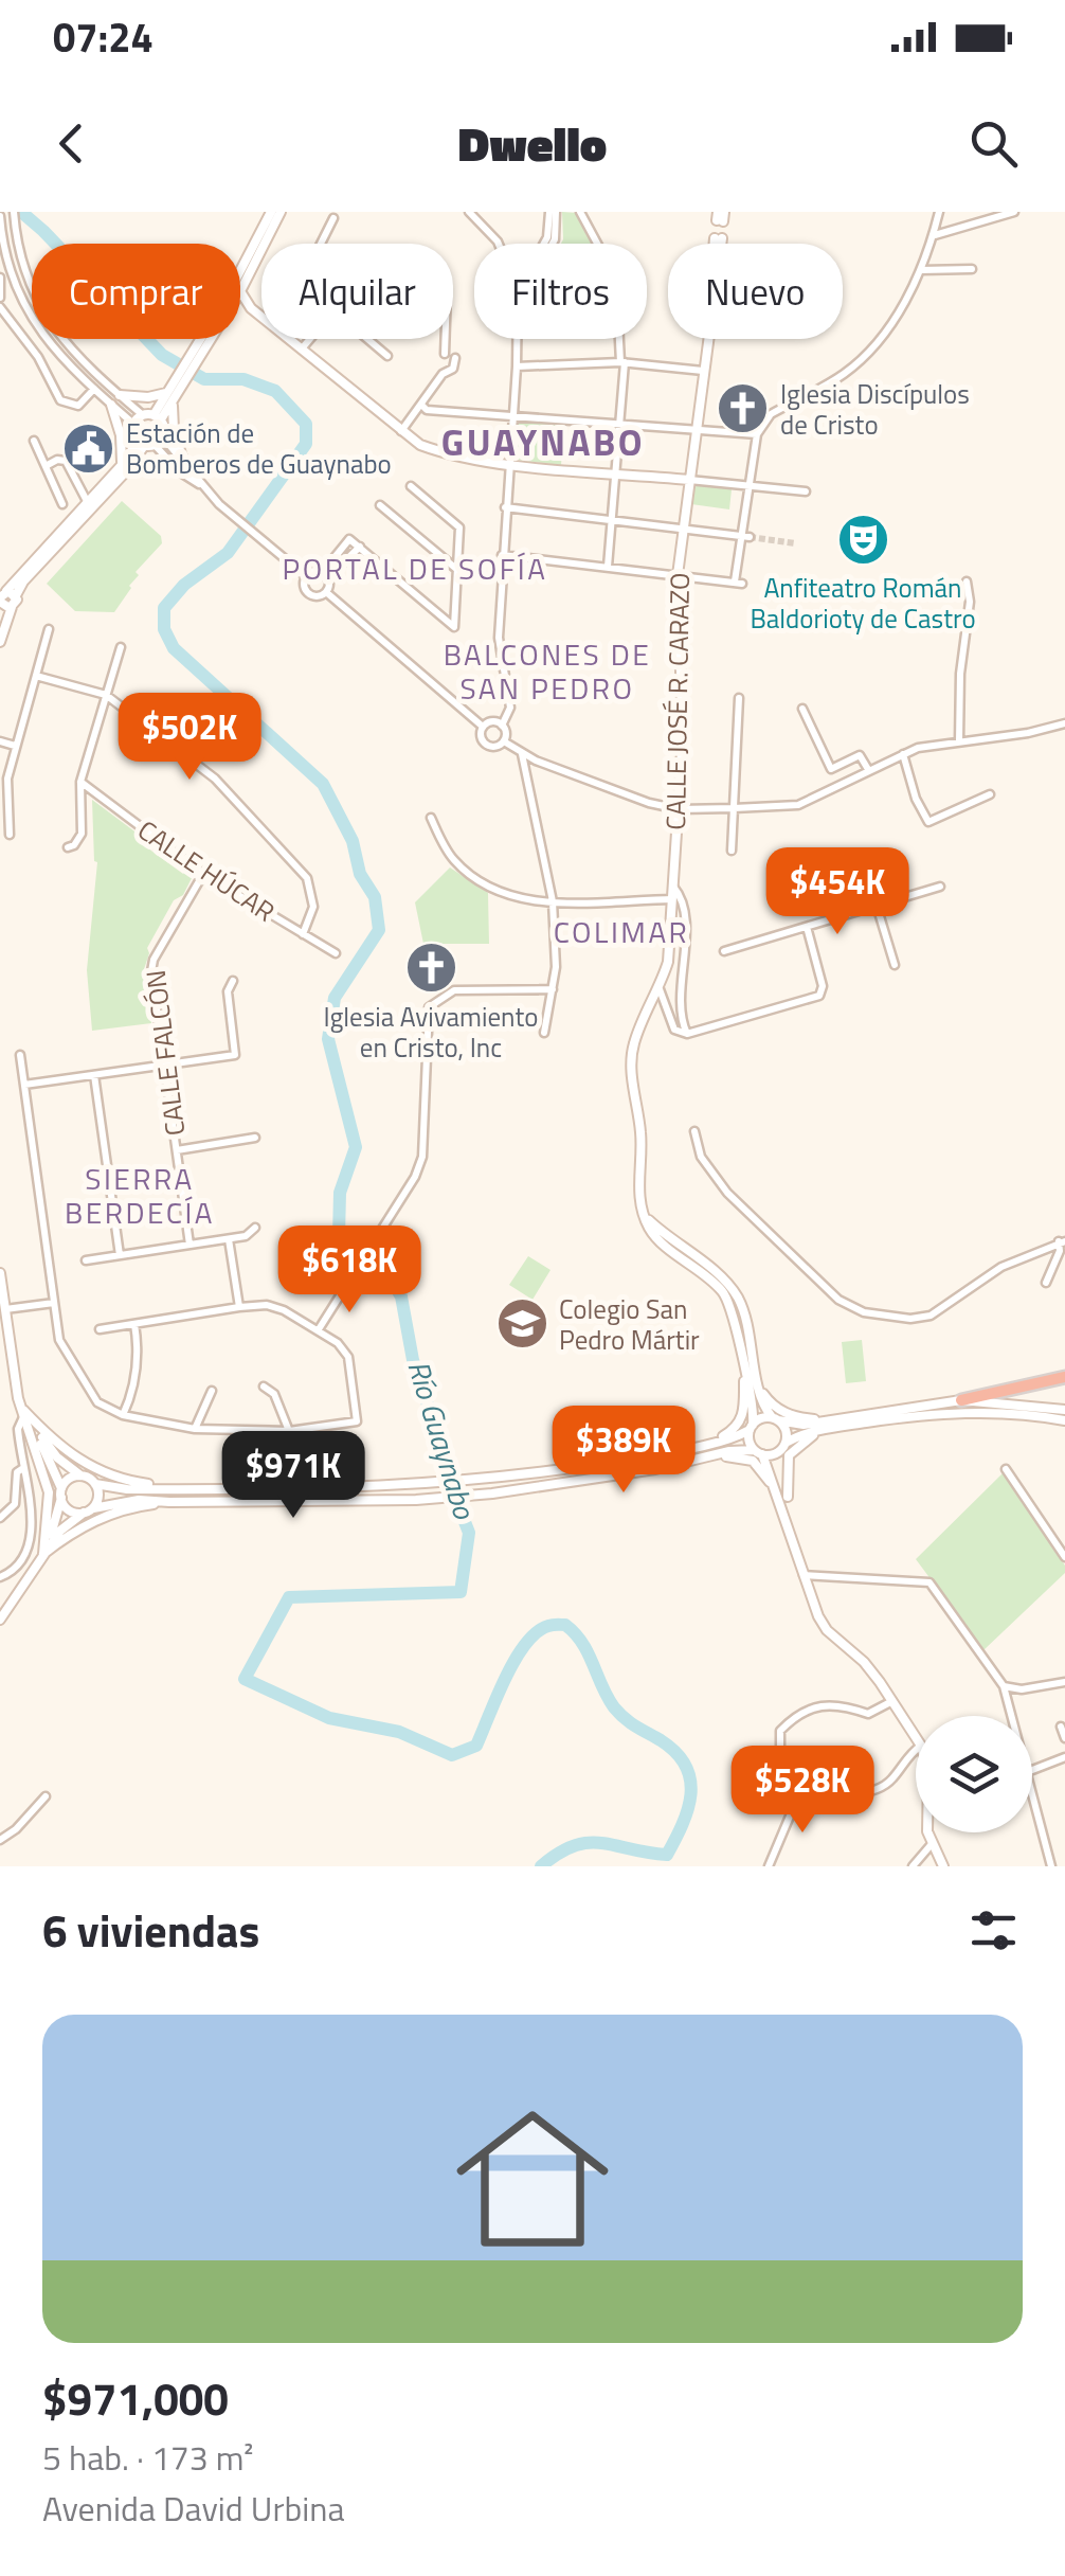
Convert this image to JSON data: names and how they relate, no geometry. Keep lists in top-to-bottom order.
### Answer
{
  "streets": {
    "street": ["CALLE JOSÉ R. CARAZO", "CALLE HÚCAR", "CALLE FALCÓN"]
  },
  "crossings": [
    ["CALLE HÚCAR", "CALLE FALCÓN"]
  ],
  "districts": [
    "GUAYNABO",
    "PORTAL DE SOFÍA",
    "BALCONES DE SAN PEDRO",
    "COLIMAR",
    "SIERRA BERDECÍA"
  ],
  "water": ["Río Guaynabo"],
  "places": {
    "church": ["Iglesia Discípulos de Cristo", "Iglesia Avivamiento en Cristo, Inc"],
    "public building": ["Estación de Bomberos de Guaynabo"],
    "theatre": ["Anfiteatro Román Baldorioty de Castro"],
    "school or university": ["Colegio San Pedro Mártir"]
  },
  "page": {
    "status": "07:24",
    "header": "Dwello",
    "chip": [
      "Comprar",
      "Alquilar",
      "Filtros",
      "Nuevo"
    ],
    "price": [
      "$502K",
      "$454K",
      "$618K",
      "$389K",
      "$971K",
      "$528K"
    ],
    "heading": "6 viviendas",
    "list": [
      {
        "name": "$971,000",
        "note": "5 hab. · 173 m² · Avenida David Urbina"
      }
    ]
  }
}
